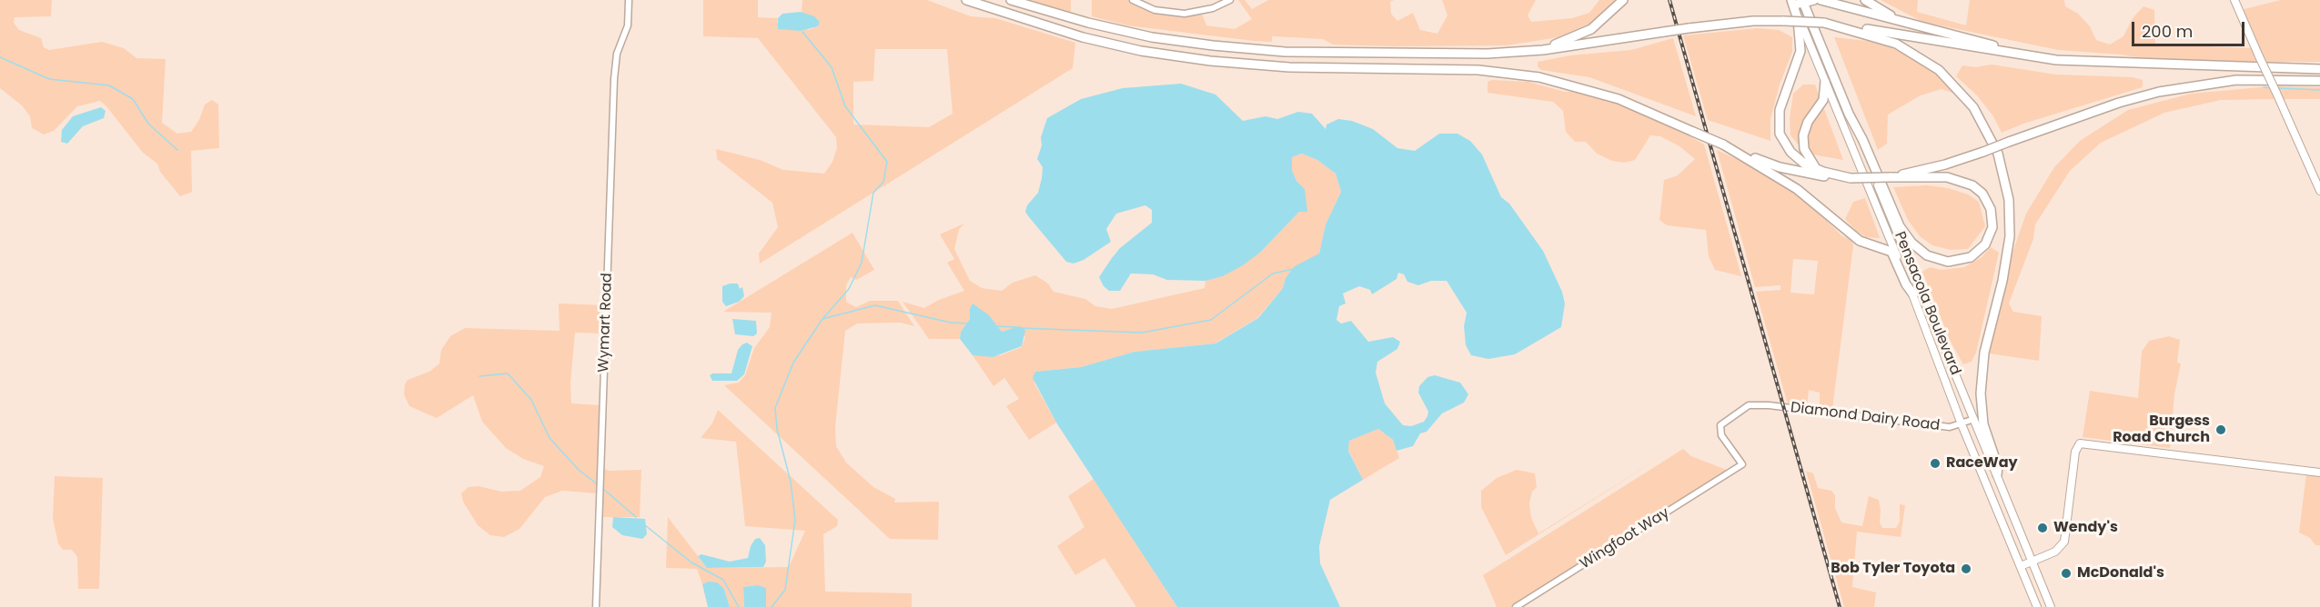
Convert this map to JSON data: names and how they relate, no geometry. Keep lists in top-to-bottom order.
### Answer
{
  "streets": {
    "highway": ["Pensacola Boulevard"],
    "street": ["Wymart Road", "Diamond Dairy Road", "Wingfoot Way"]
  },
  "crossings": [
    ["Pensacola Boulevard", "Diamond Dairy Road"],
    ["Diamond Dairy Road", "Wingfoot Way"]
  ],
  "places": [
    "Burgess Road Church",
    "RaceWay",
    "Wendy's",
    "Bob Tyler Toyota",
    "McDonald's"
  ],
  "scale_bar": "200 m"
}
